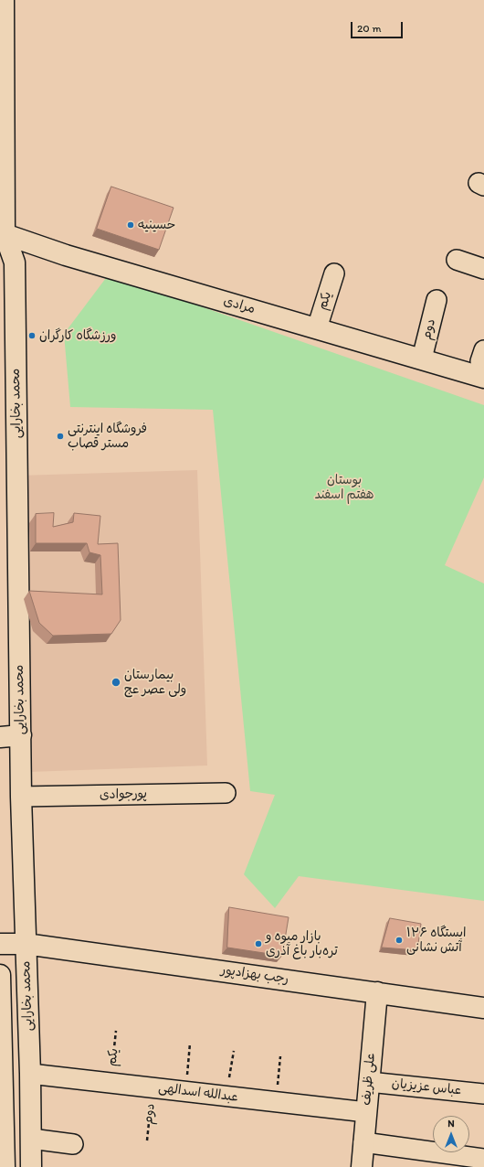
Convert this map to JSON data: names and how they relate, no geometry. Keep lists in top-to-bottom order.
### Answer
{
  "streets": {
    "main road": [
      "مرادی",
      "محمد بخارایی",
      "رجب بهزادپور",
      "علی ظریف"
    ],
    "street": [
      "یکم",
      "دوم",
      "پورجوادی",
      "عباس عزیزیان",
      "عبدالله اسدالهی"
    ]
  },
  "crossings": [
    ["یکم", "مرادی"],
    ["یکم", "عبدالله اسدالهی"],
    ["مرادی", "دوم"],
    ["مرادی", "محمد بخارایی"],
    ["دوم", "عبدالله اسدالهی"],
    ["محمد بخارایی", "پورجوادی"],
    ["محمد بخارایی", "رجب بهزادپور"],
    ["محمد بخارایی", "عبدالله اسدالهی"],
    ["رجب بهزادپور", "علی ظریف"],
    ["علی ظریف", "عباس عزیزیان"],
    ["علی ظریف", "عبدالله اسدالهی"]
  ],
  "parks": ["بوستان هفتم اسفند"],
  "places": [
    "حسینیه",
    "ورزشگاه کارگران",
    "فروشگاه اینترنتی مستر قصاب",
    "بیمارستان ولی عصر عج",
    "ایستگاه ۱۲۶ آتش نشانی",
    "بازار میوه و تره‌بار باغ آذری"
  ],
  "scale_bar": "20 m",
  "north": "top"
}
